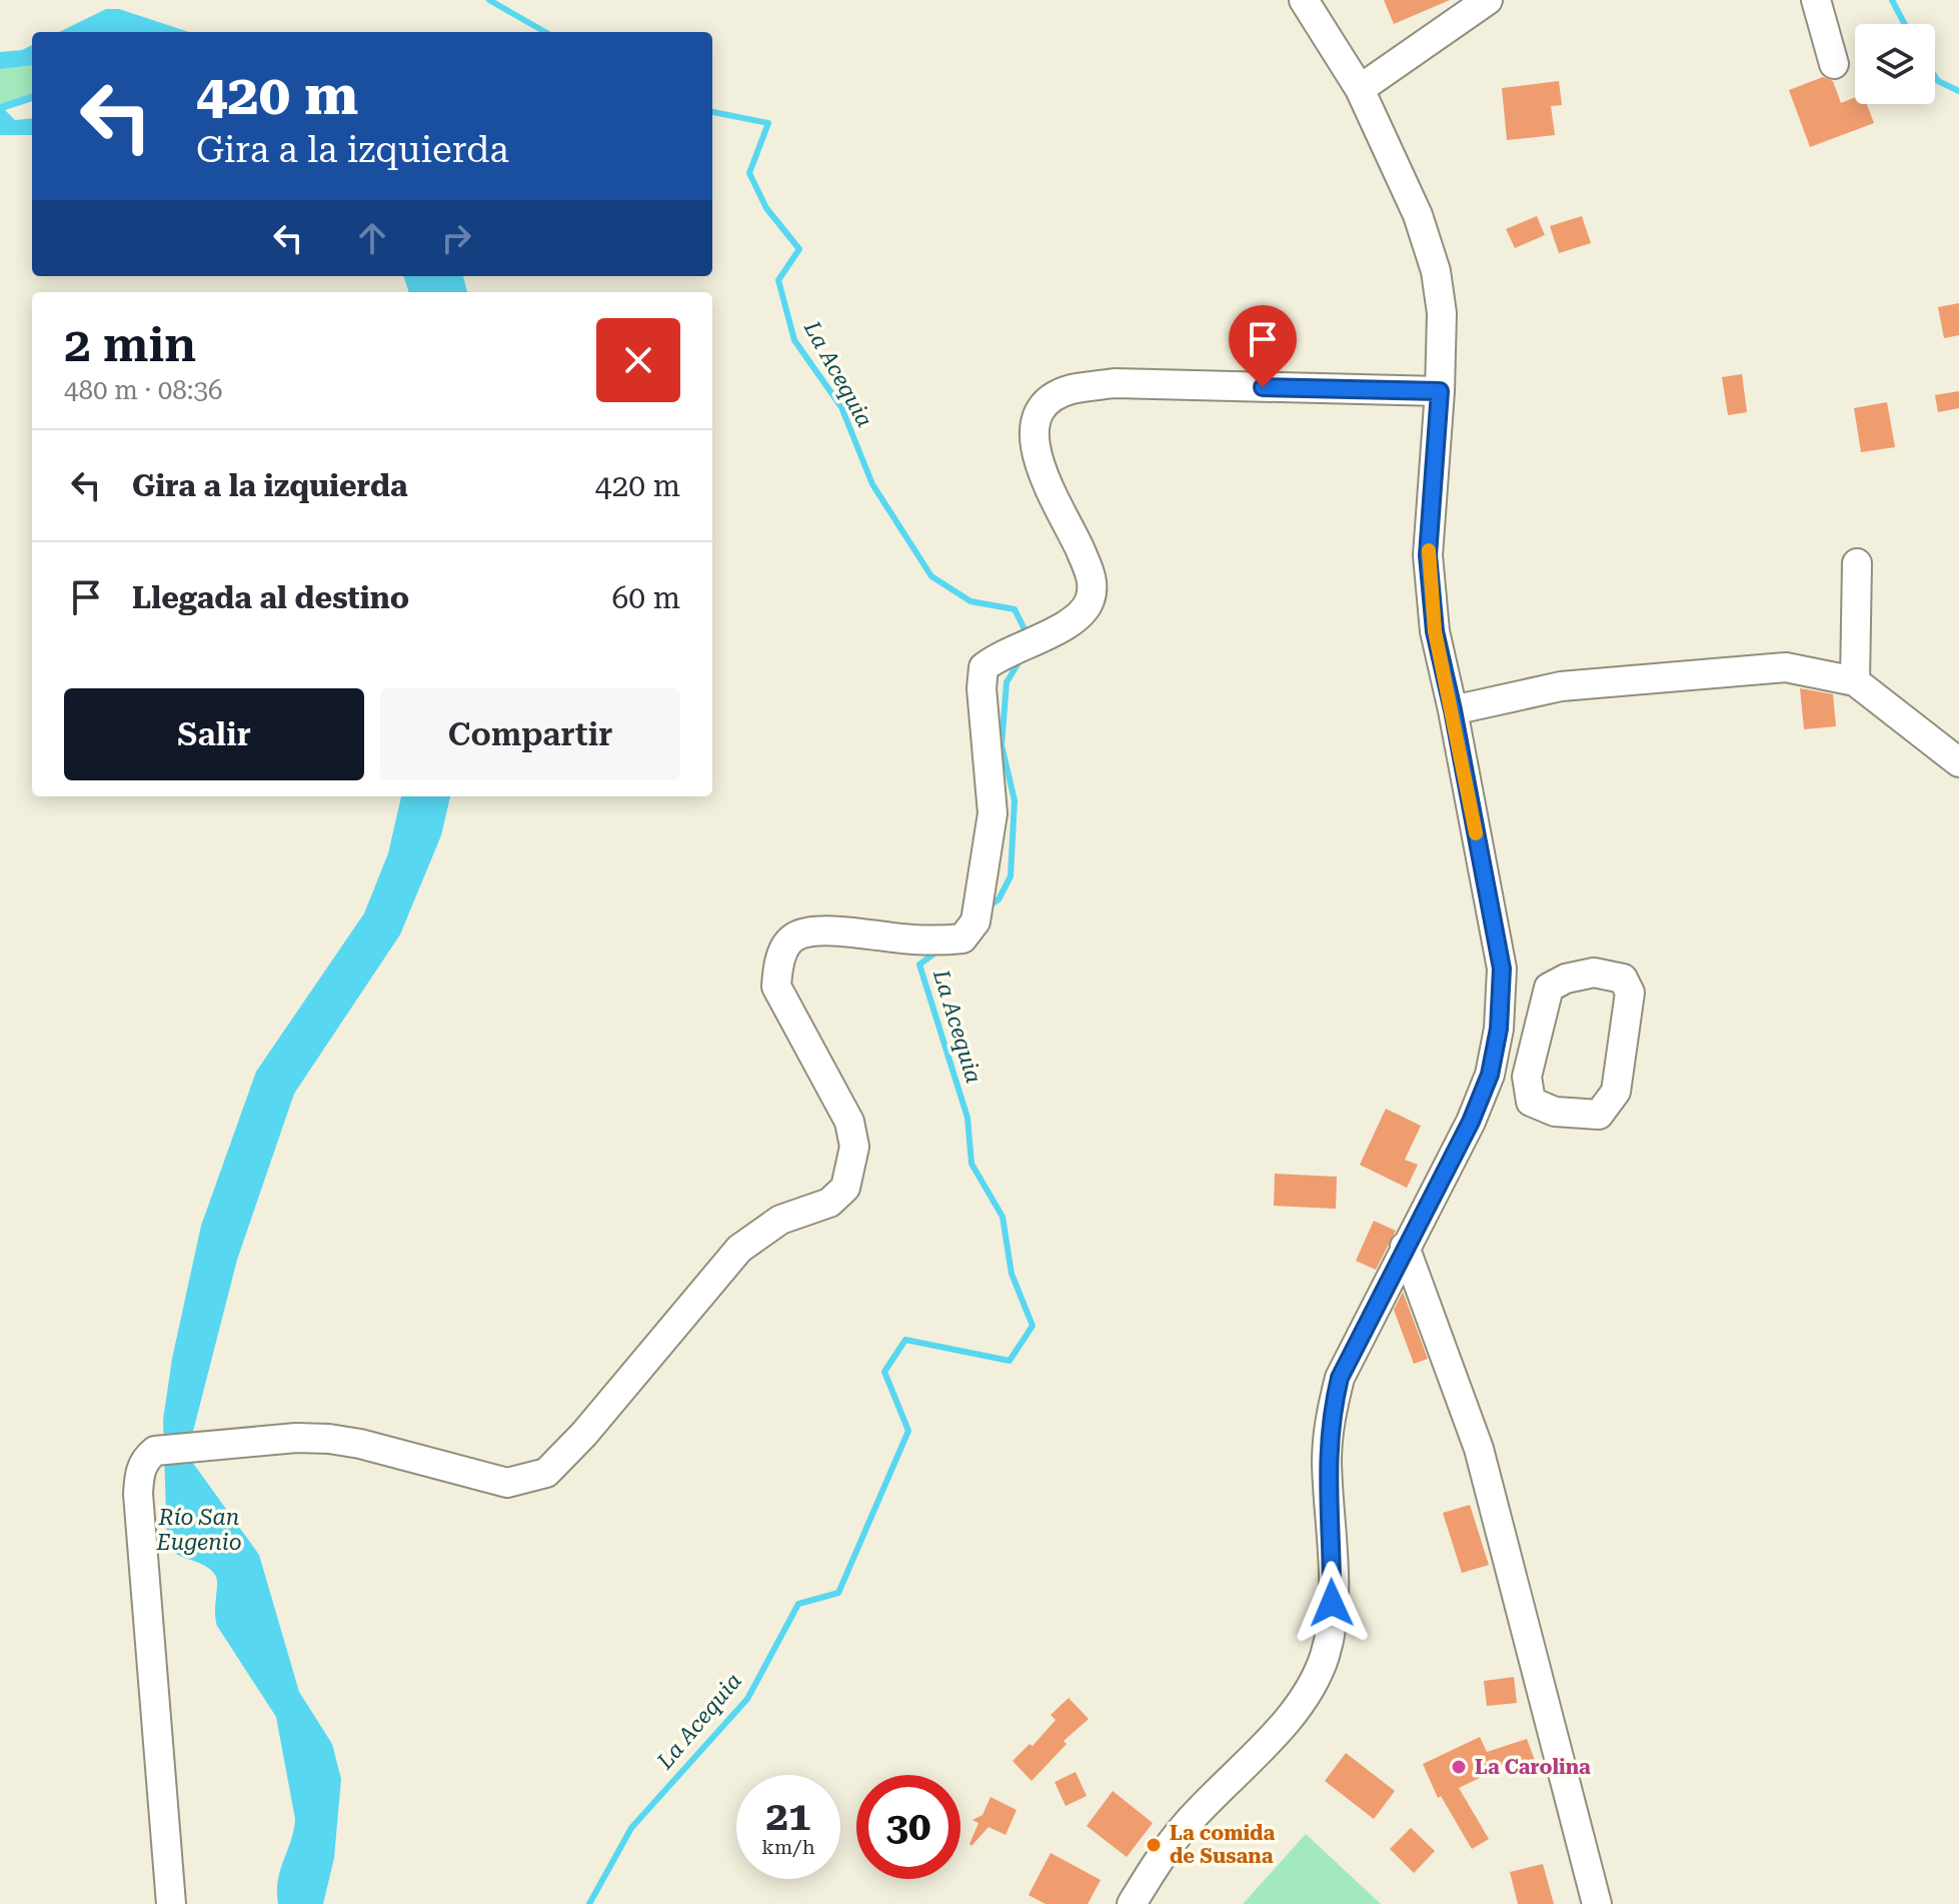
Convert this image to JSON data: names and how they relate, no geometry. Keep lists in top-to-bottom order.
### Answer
{
  "water": ["La Acequia", "Río San Eugenio"],
  "places": ["La Carolina", "La comida de Susana"],
  "page": {
    "turn": ["420 m", "Gira a la izquierda"],
    "heading": ["2 min", "480 m · 08:36"],
    "list": [
      {
        "name": "Gira a la izquierda",
        "value": "420 m"
      },
      {
        "name": "Llegada al destino",
        "value": "60 m"
      }
    ],
    "buttons": ["Salir", "Compartir"],
    "speed": "21 km/h",
    "limit": "30"
  }
}
